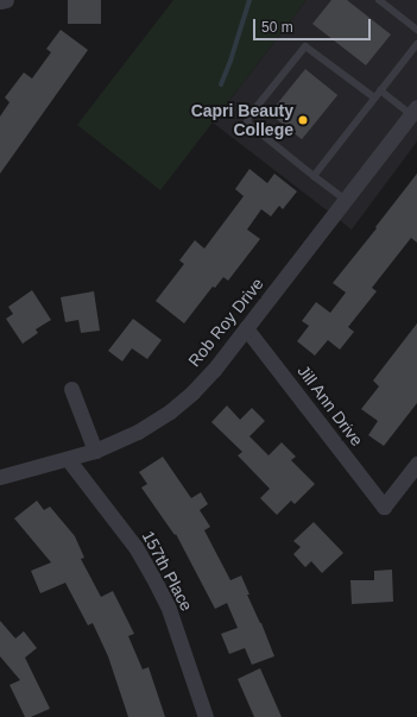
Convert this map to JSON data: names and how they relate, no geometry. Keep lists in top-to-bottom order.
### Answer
{
  "streets": {
    "street": ["Rob Roy Drive", "Jill Ann Drive", "157th Place"]
  },
  "crossings": [
    ["Rob Roy Drive", "Jill Ann Drive"],
    ["Rob Roy Drive", "157th Place"]
  ],
  "places": ["Capri Beauty College"],
  "scale_bar": "50 m"
}
